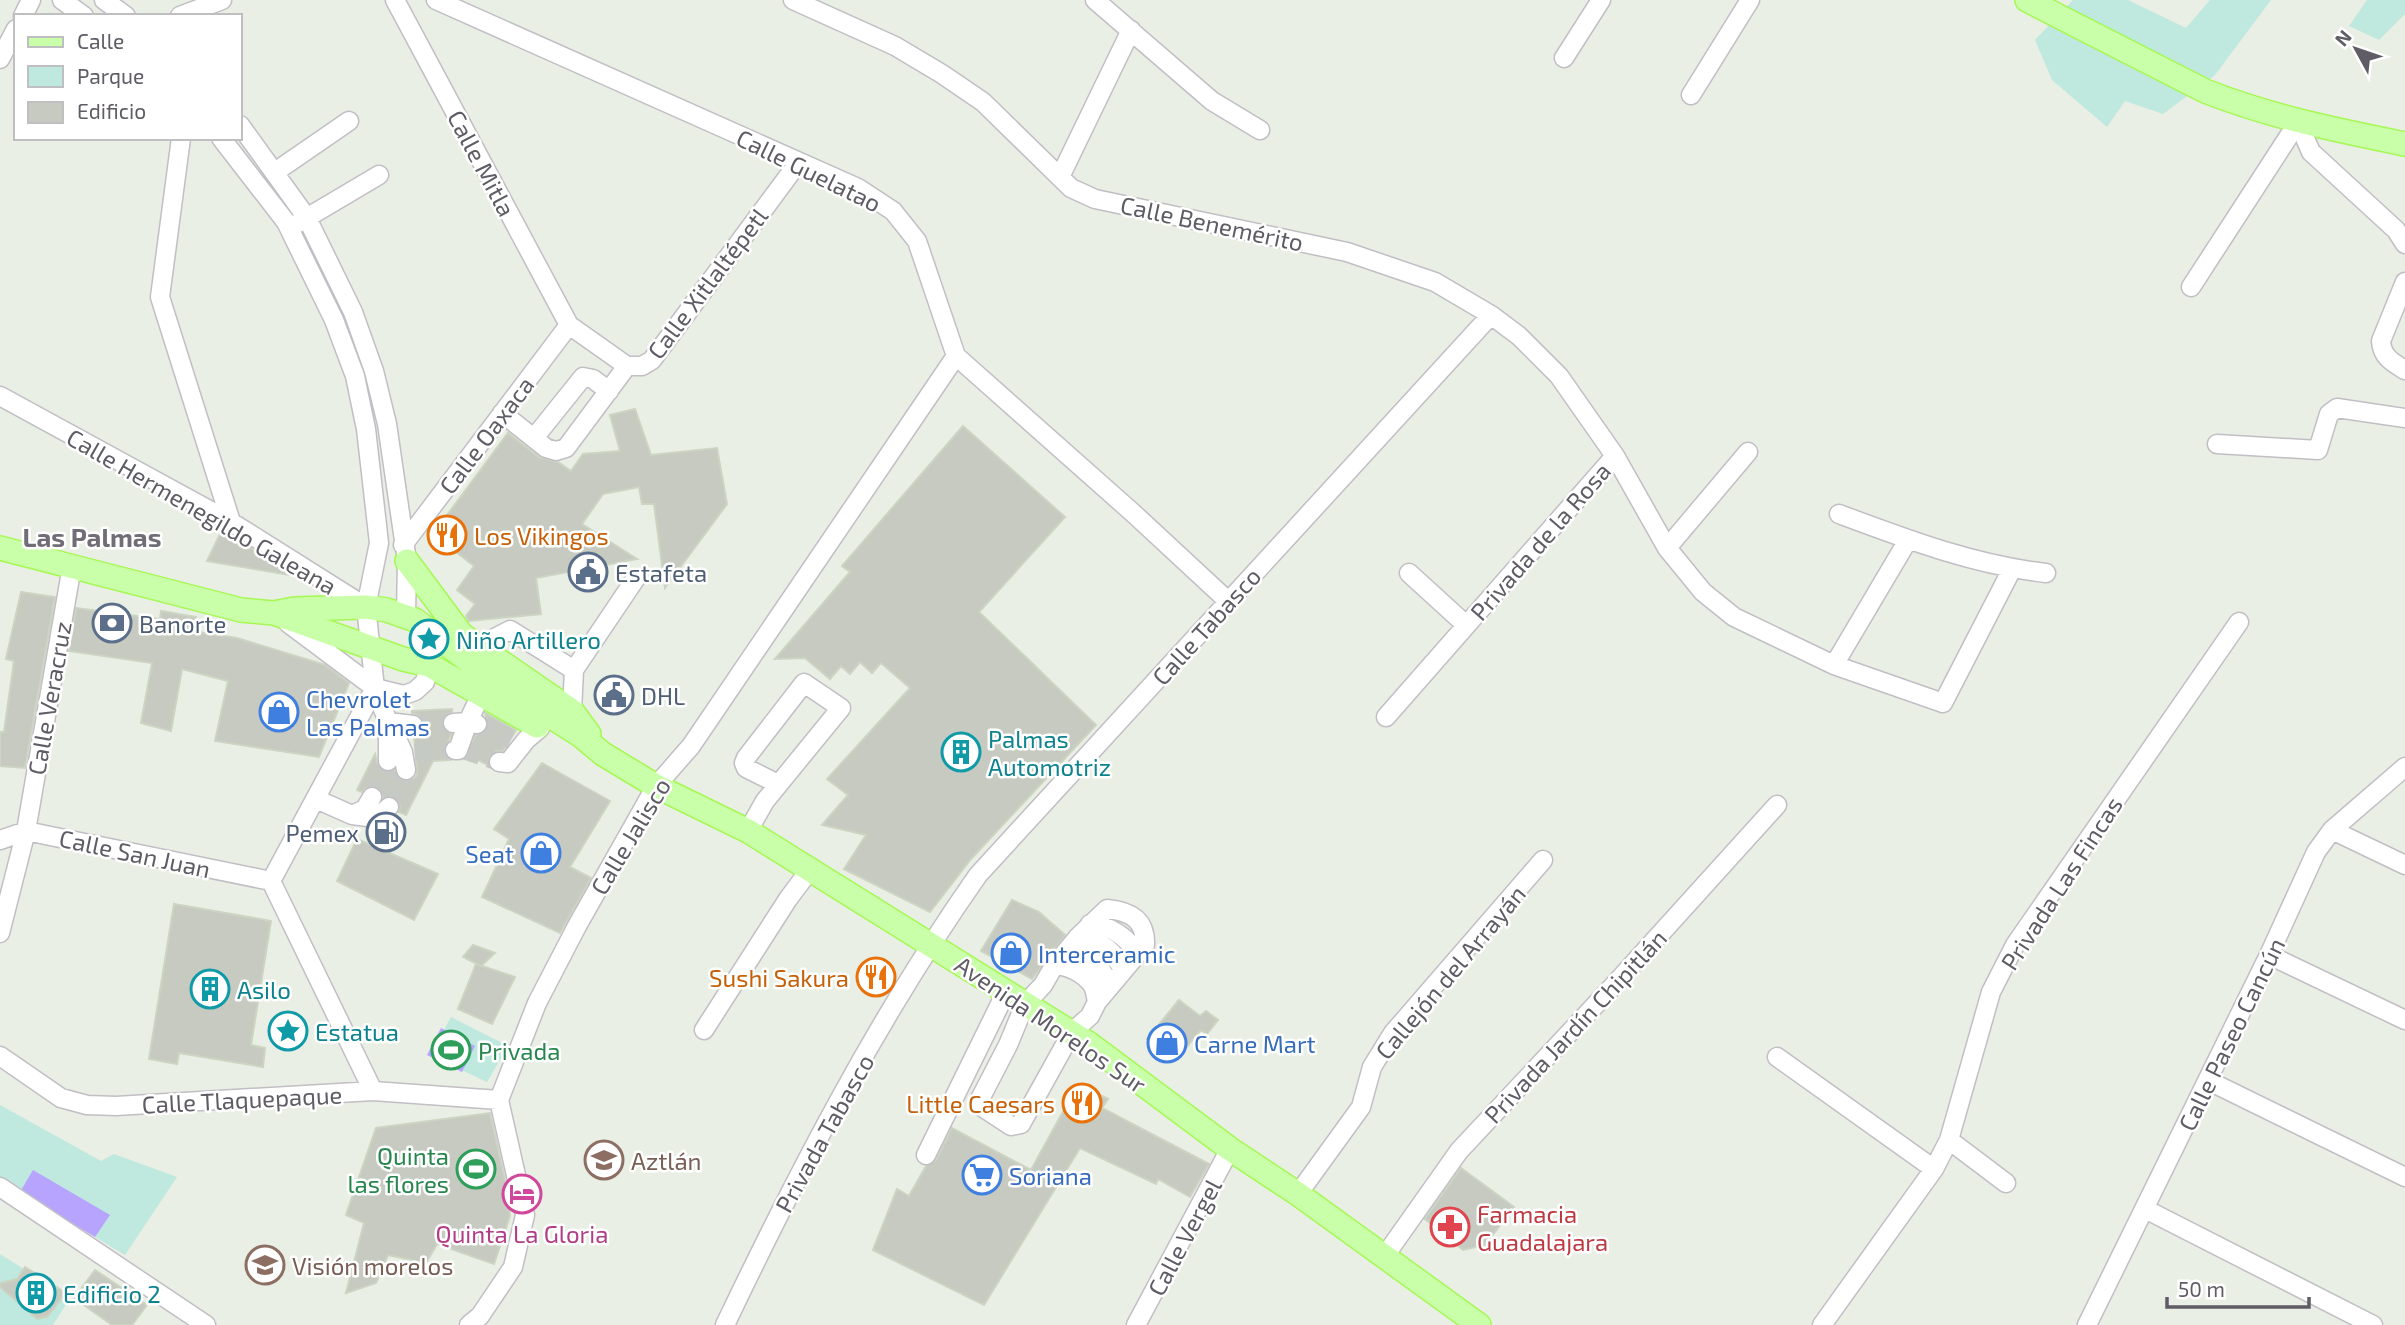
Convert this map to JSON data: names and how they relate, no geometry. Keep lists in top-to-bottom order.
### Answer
{
  "streets": {
    "main road": ["Avenida Morelos Sur"],
    "street": [
      "Calle Mitla",
      "Calle Guelatao",
      "Calle Benemérito",
      "Calle Xitlaltépetl",
      "Calle Oaxaca",
      "Calle Hermenegildo Galeana",
      "Privada de la Rosa",
      "Calle Tabasco",
      "Calle Veracruz",
      "Calle Jalisco",
      "Calle San Juan",
      "Privada Las Fincas",
      "Callejón del Arrayán",
      "Privada Jardín Chipitlán",
      "Calle Paseo Cancún",
      "Calle Tlaquepaque",
      "Privada Tabasco",
      "Calle Vergel"
    ]
  },
  "crossings": [
    ["Calle Mitla", "Calle Xitlaltépetl"],
    ["Calle Mitla", "Calle Oaxaca"],
    ["Calle Guelatao", "Calle Xitlaltépetl"],
    ["Calle Guelatao", "Calle Tabasco"],
    ["Calle Guelatao", "Calle Jalisco"],
    ["Calle Benemérito", "Privada de la Rosa"],
    ["Calle Benemérito", "Calle Tabasco"],
    ["Calle Xitlaltépetl", "Calle Oaxaca"],
    ["Calle Hermenegildo Galeana", "Avenida Morelos Sur"],
    ["Calle Tabasco", "Avenida Morelos Sur"],
    ["Calle Tabasco", "Privada Tabasco"],
    ["Calle Veracruz", "Calle San Juan"],
    ["Calle Jalisco", "Avenida Morelos Sur"],
    ["Calle Jalisco", "Calle Tlaquepaque"],
    ["Callejón del Arrayán", "Avenida Morelos Sur"],
    ["Avenida Morelos Sur", "Privada Jardín Chipitlán"],
    ["Avenida Morelos Sur", "Privada Tabasco"],
    ["Avenida Morelos Sur", "Calle Vergel"]
  ],
  "districts": ["Las Palmas"],
  "places": {
    "restaurant": ["Los Vikingos", "Sushi Sakura", "Little Caesars"],
    "public building": ["Estafeta", "DHL"],
    "bank": ["Banorte"],
    "place": ["Niño Artillero", "Estatua"],
    "shop": [
      "Chevrolet Las Palmas",
      "Seat",
      "Interceramic",
      "Carne Mart"
    ],
    "building": ["Palmas Automotriz", "Asilo", "Edificio 2"],
    "fuel station": ["Pemex"],
    "sports": ["Privada", "Quinta las flores"],
    "school or university": ["Aztlán", "Visión morelos"],
    "supermarket": ["Soriana"],
    "hotel": ["Quinta La Gloria"],
    "pharmacy": ["Farmacia Guadalajara"]
  },
  "legend": ["Calle", "Parque", "Edificio"],
  "scale_bar": "50 m",
  "north": "top left"
}
